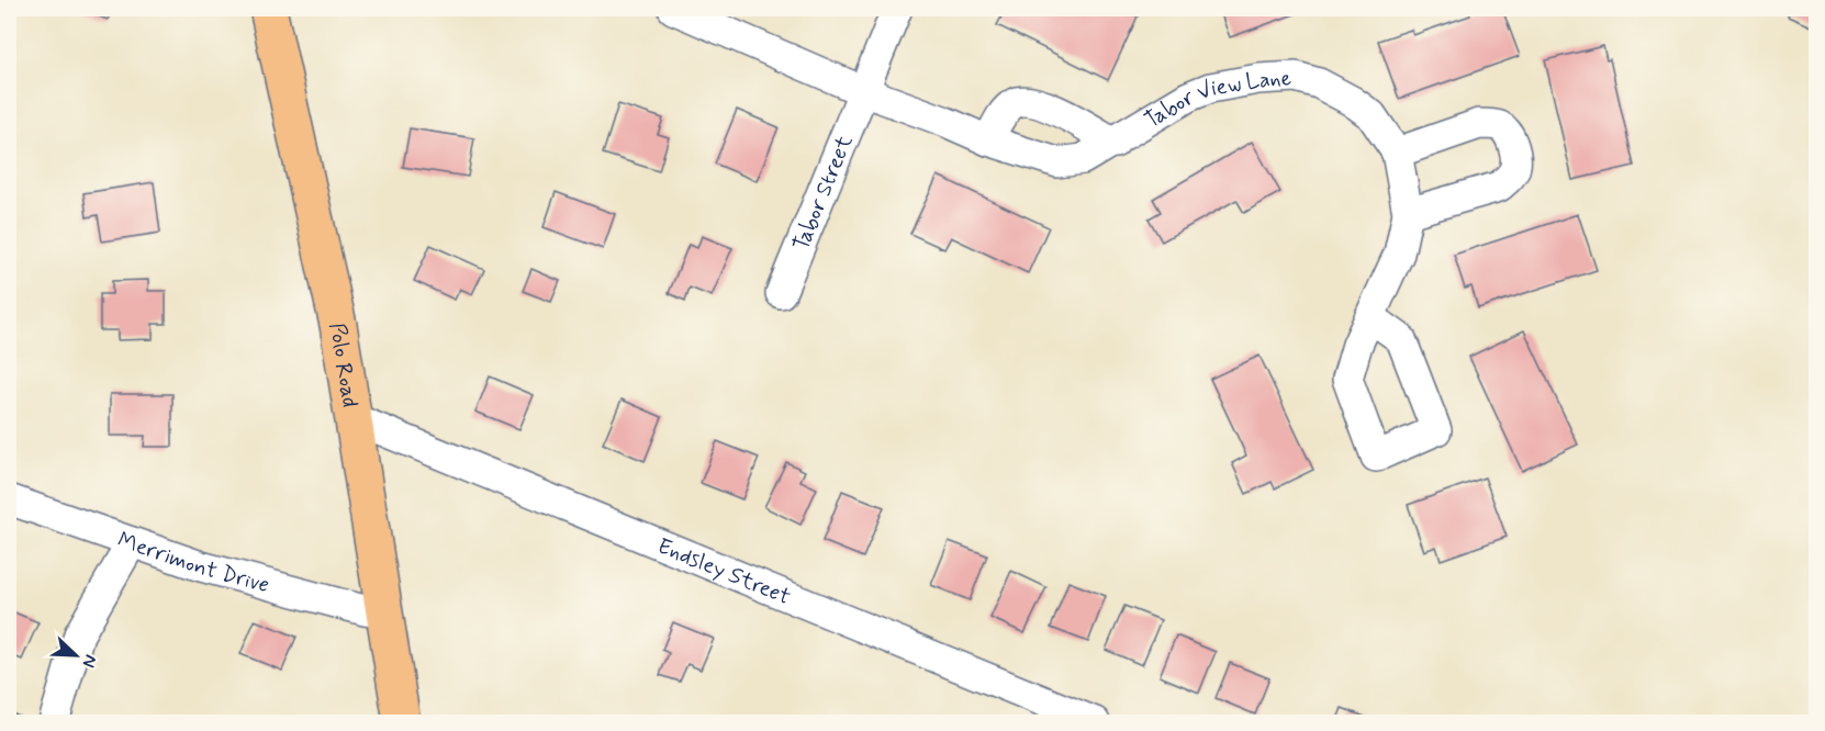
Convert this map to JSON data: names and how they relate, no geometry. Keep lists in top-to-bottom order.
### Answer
{
  "streets": {
    "main road": ["Polo Road"],
    "street": [
      "Tabor View Lane",
      "Tabor Street",
      "Merrimont Drive",
      "Endsley Street"
    ]
  },
  "crossings": [
    ["Tabor View Lane", "Tabor Street"],
    ["Polo Road", "Merrimont Drive"],
    ["Polo Road", "Endsley Street"]
  ],
  "north": "bottom right"
}
